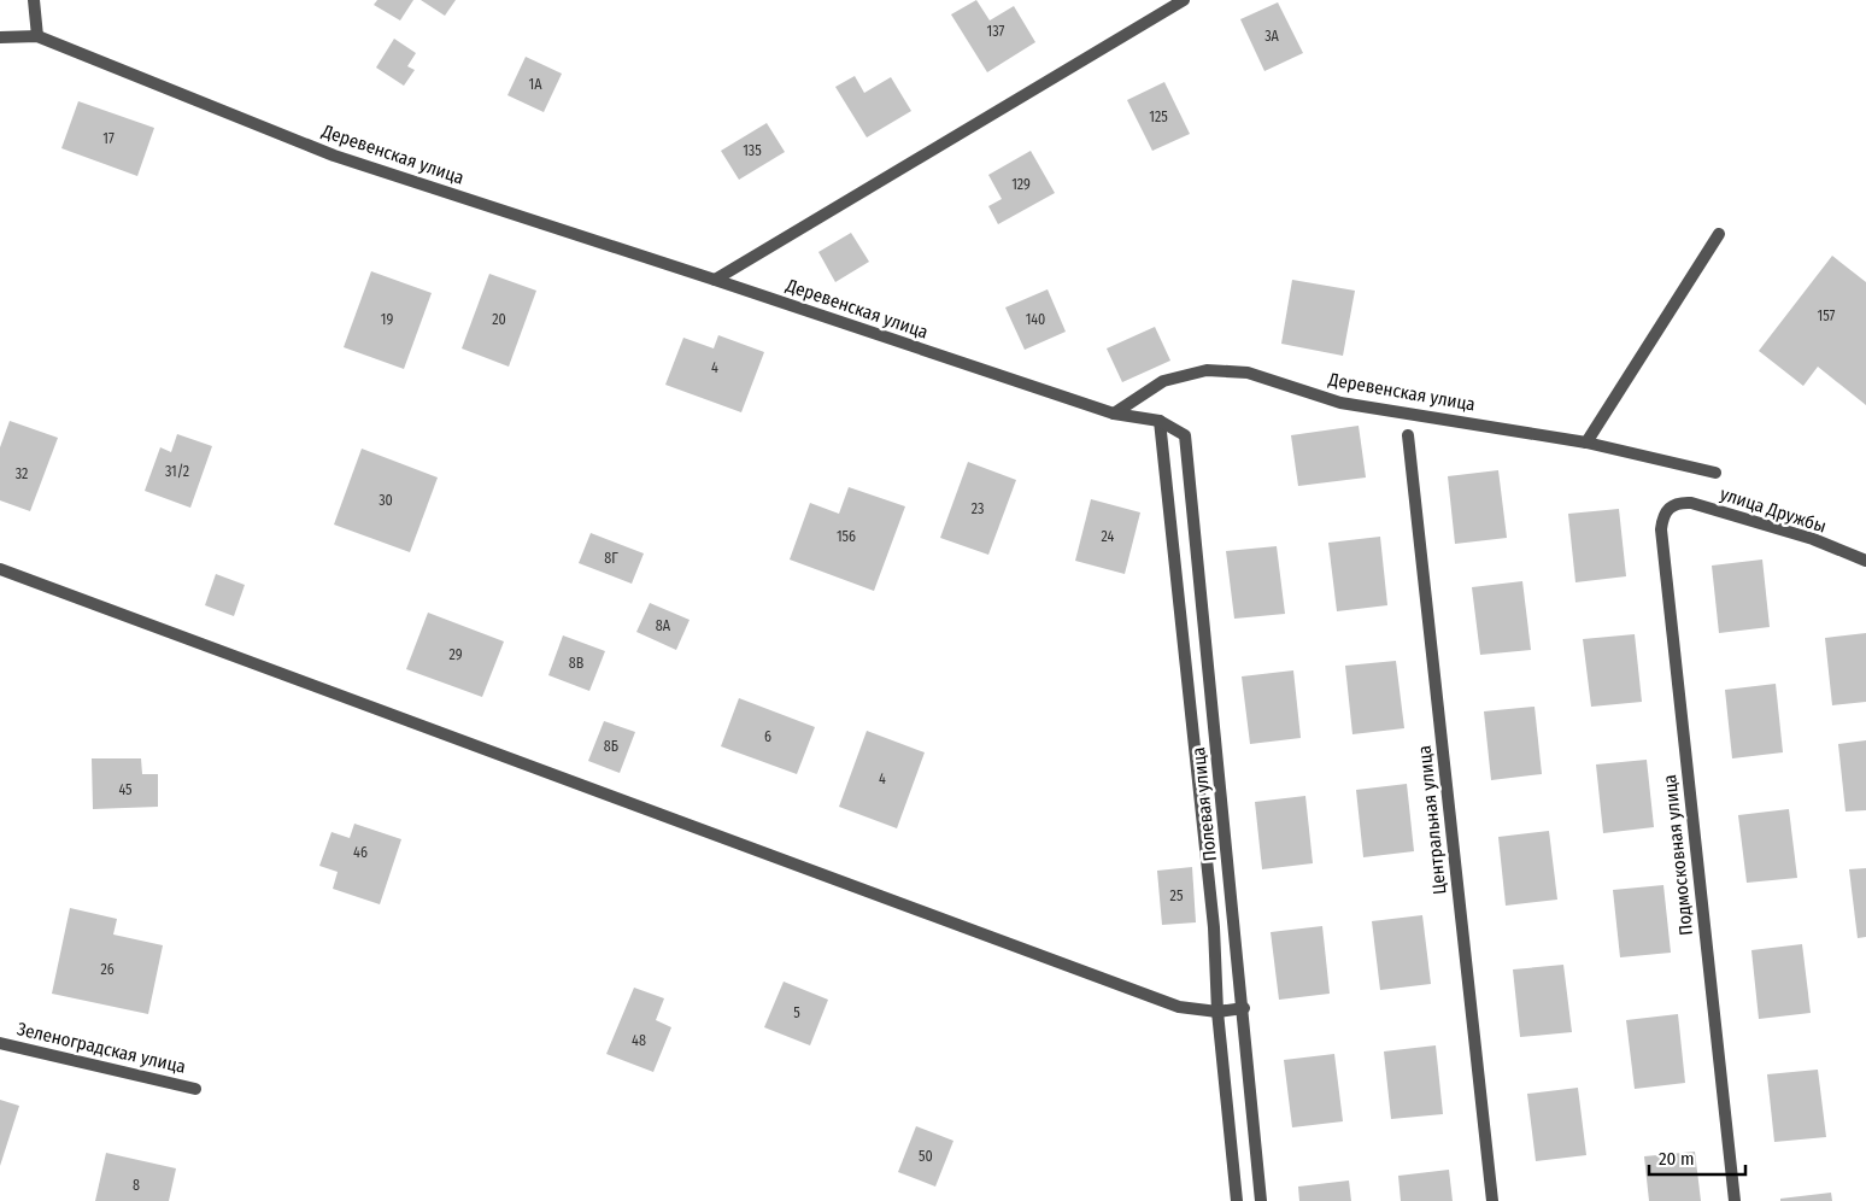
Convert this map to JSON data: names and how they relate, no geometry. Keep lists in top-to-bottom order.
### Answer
{
  "streets": {
    "street": [
      "Деревенская улица",
      "улица Дружбы",
      "Полевая улица",
      "Центральная улица",
      "Подмосковная улица",
      "Зеленоградская улица"
    ]
  },
  "crossings": [
    ["улица Дружбы", "Подмосковная улица"]
  ],
  "house_numbers": [
    "137",
    "3А",
    "1А",
    "125",
    "17",
    "135",
    "129",
    "157",
    "19",
    "20",
    "140",
    "4",
    "31/2",
    "32",
    "30",
    "23",
    "156",
    "24",
    "8Г",
    "8А",
    "29",
    "8В",
    "6",
    "8Б",
    "4",
    "45",
    "46",
    "25",
    "26",
    "5",
    "48",
    "50",
    "8"
  ],
  "scale_bar": "20 m"
}
